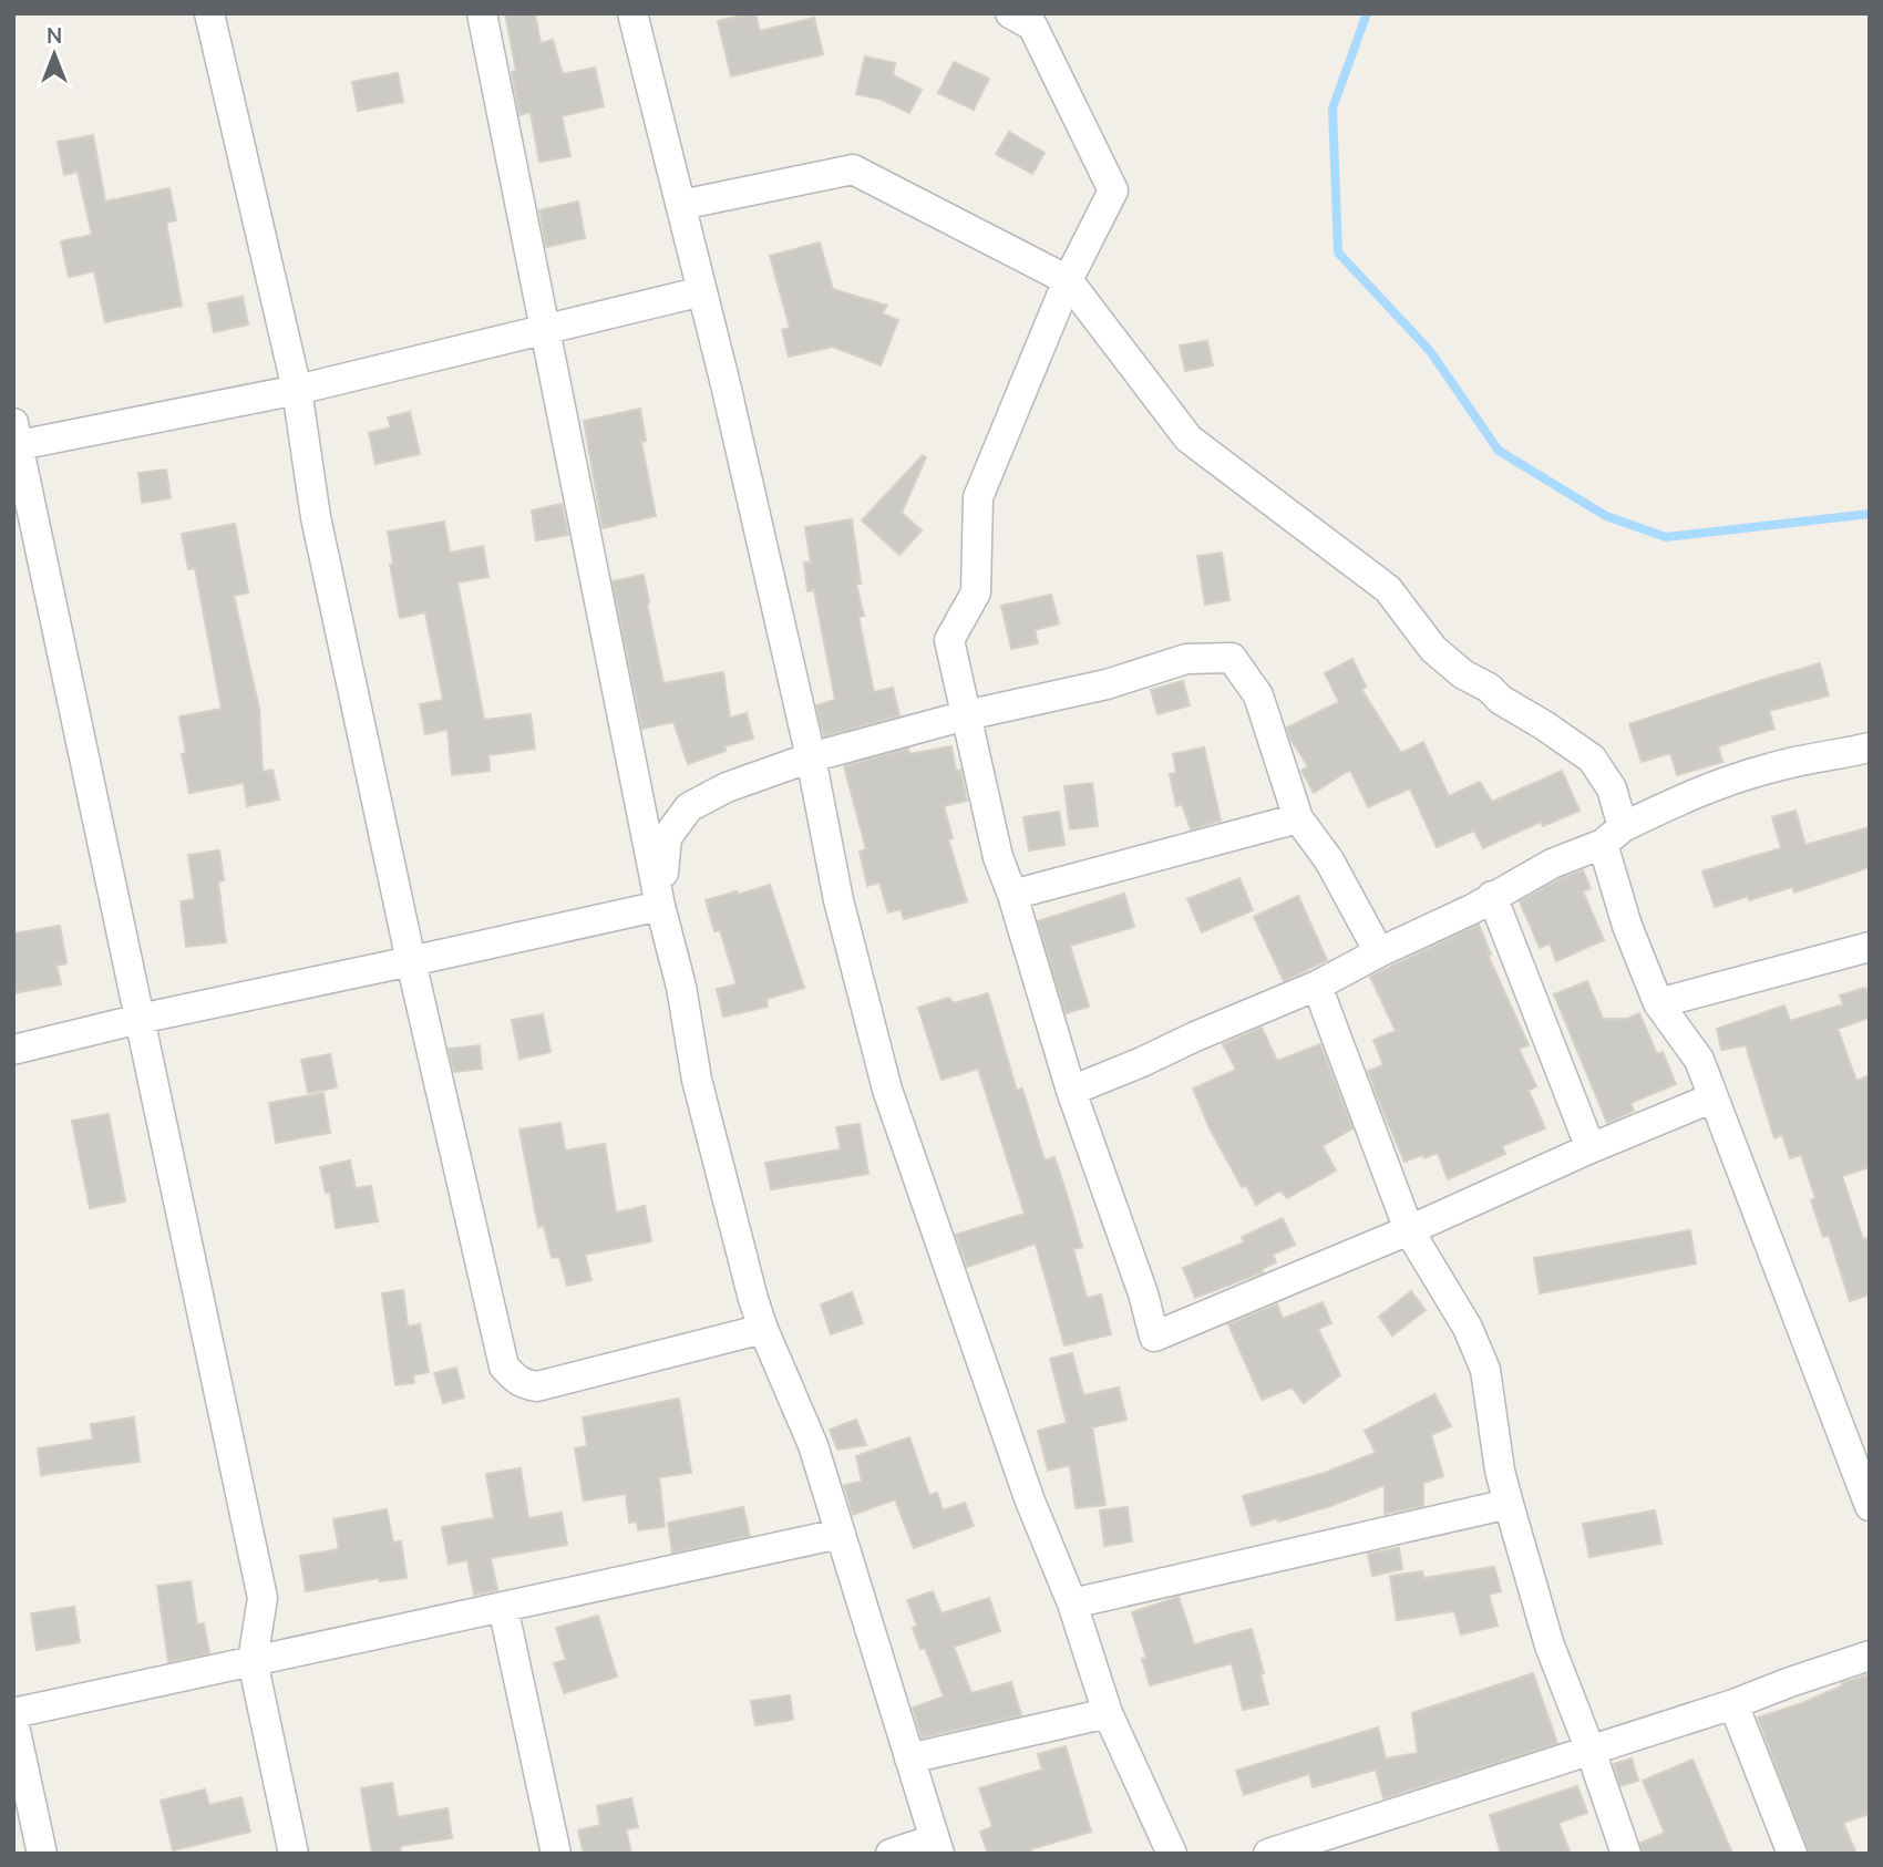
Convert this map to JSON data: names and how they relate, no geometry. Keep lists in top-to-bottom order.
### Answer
{
  "north": "top"
}
